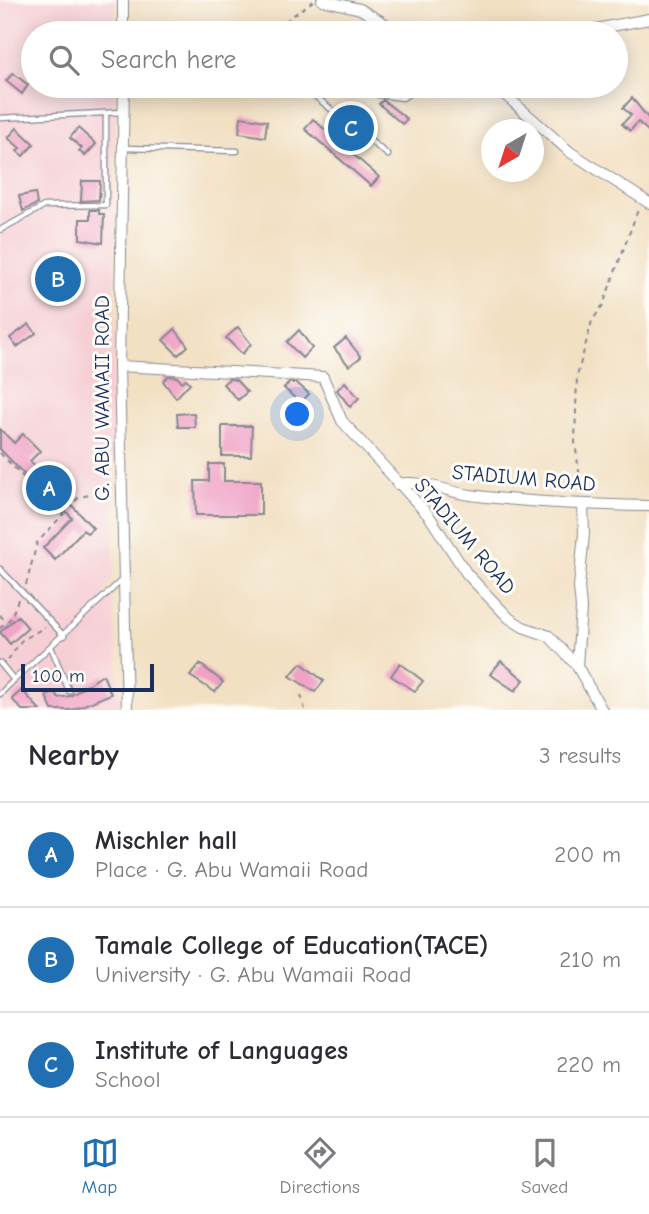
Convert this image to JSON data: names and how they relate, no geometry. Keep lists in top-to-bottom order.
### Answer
{
  "streets": {
    "street": ["G. ABU WAMAII ROAD", "STADIUM ROAD"]
  },
  "crossings": [
    ["G. ABU WAMAII ROAD", "STADIUM ROAD"]
  ],
  "scale_bar": "100 m",
  "north": "bottom left",
  "page": {
    "search": "Search here",
    "pins": ["C", "B", "A"],
    "scale": "100 m",
    "heading": ["Nearby", "3 results"],
    "list": [
      {
        "mark": "A",
        "name": "Mischler hall",
        "note": "Place · G. Abu Wamaii Road",
        "value": "200 m"
      },
      {
        "mark": "B",
        "name": "Tamale College of Education(TACE)",
        "note": "University · G. Abu Wamaii Road",
        "value": "210 m"
      },
      {
        "mark": "C",
        "name": "Institute of Languages",
        "note": "School",
        "value": "220 m"
      }
    ],
    "nav": ["Map", "Directions", "Saved"]
  }
}
